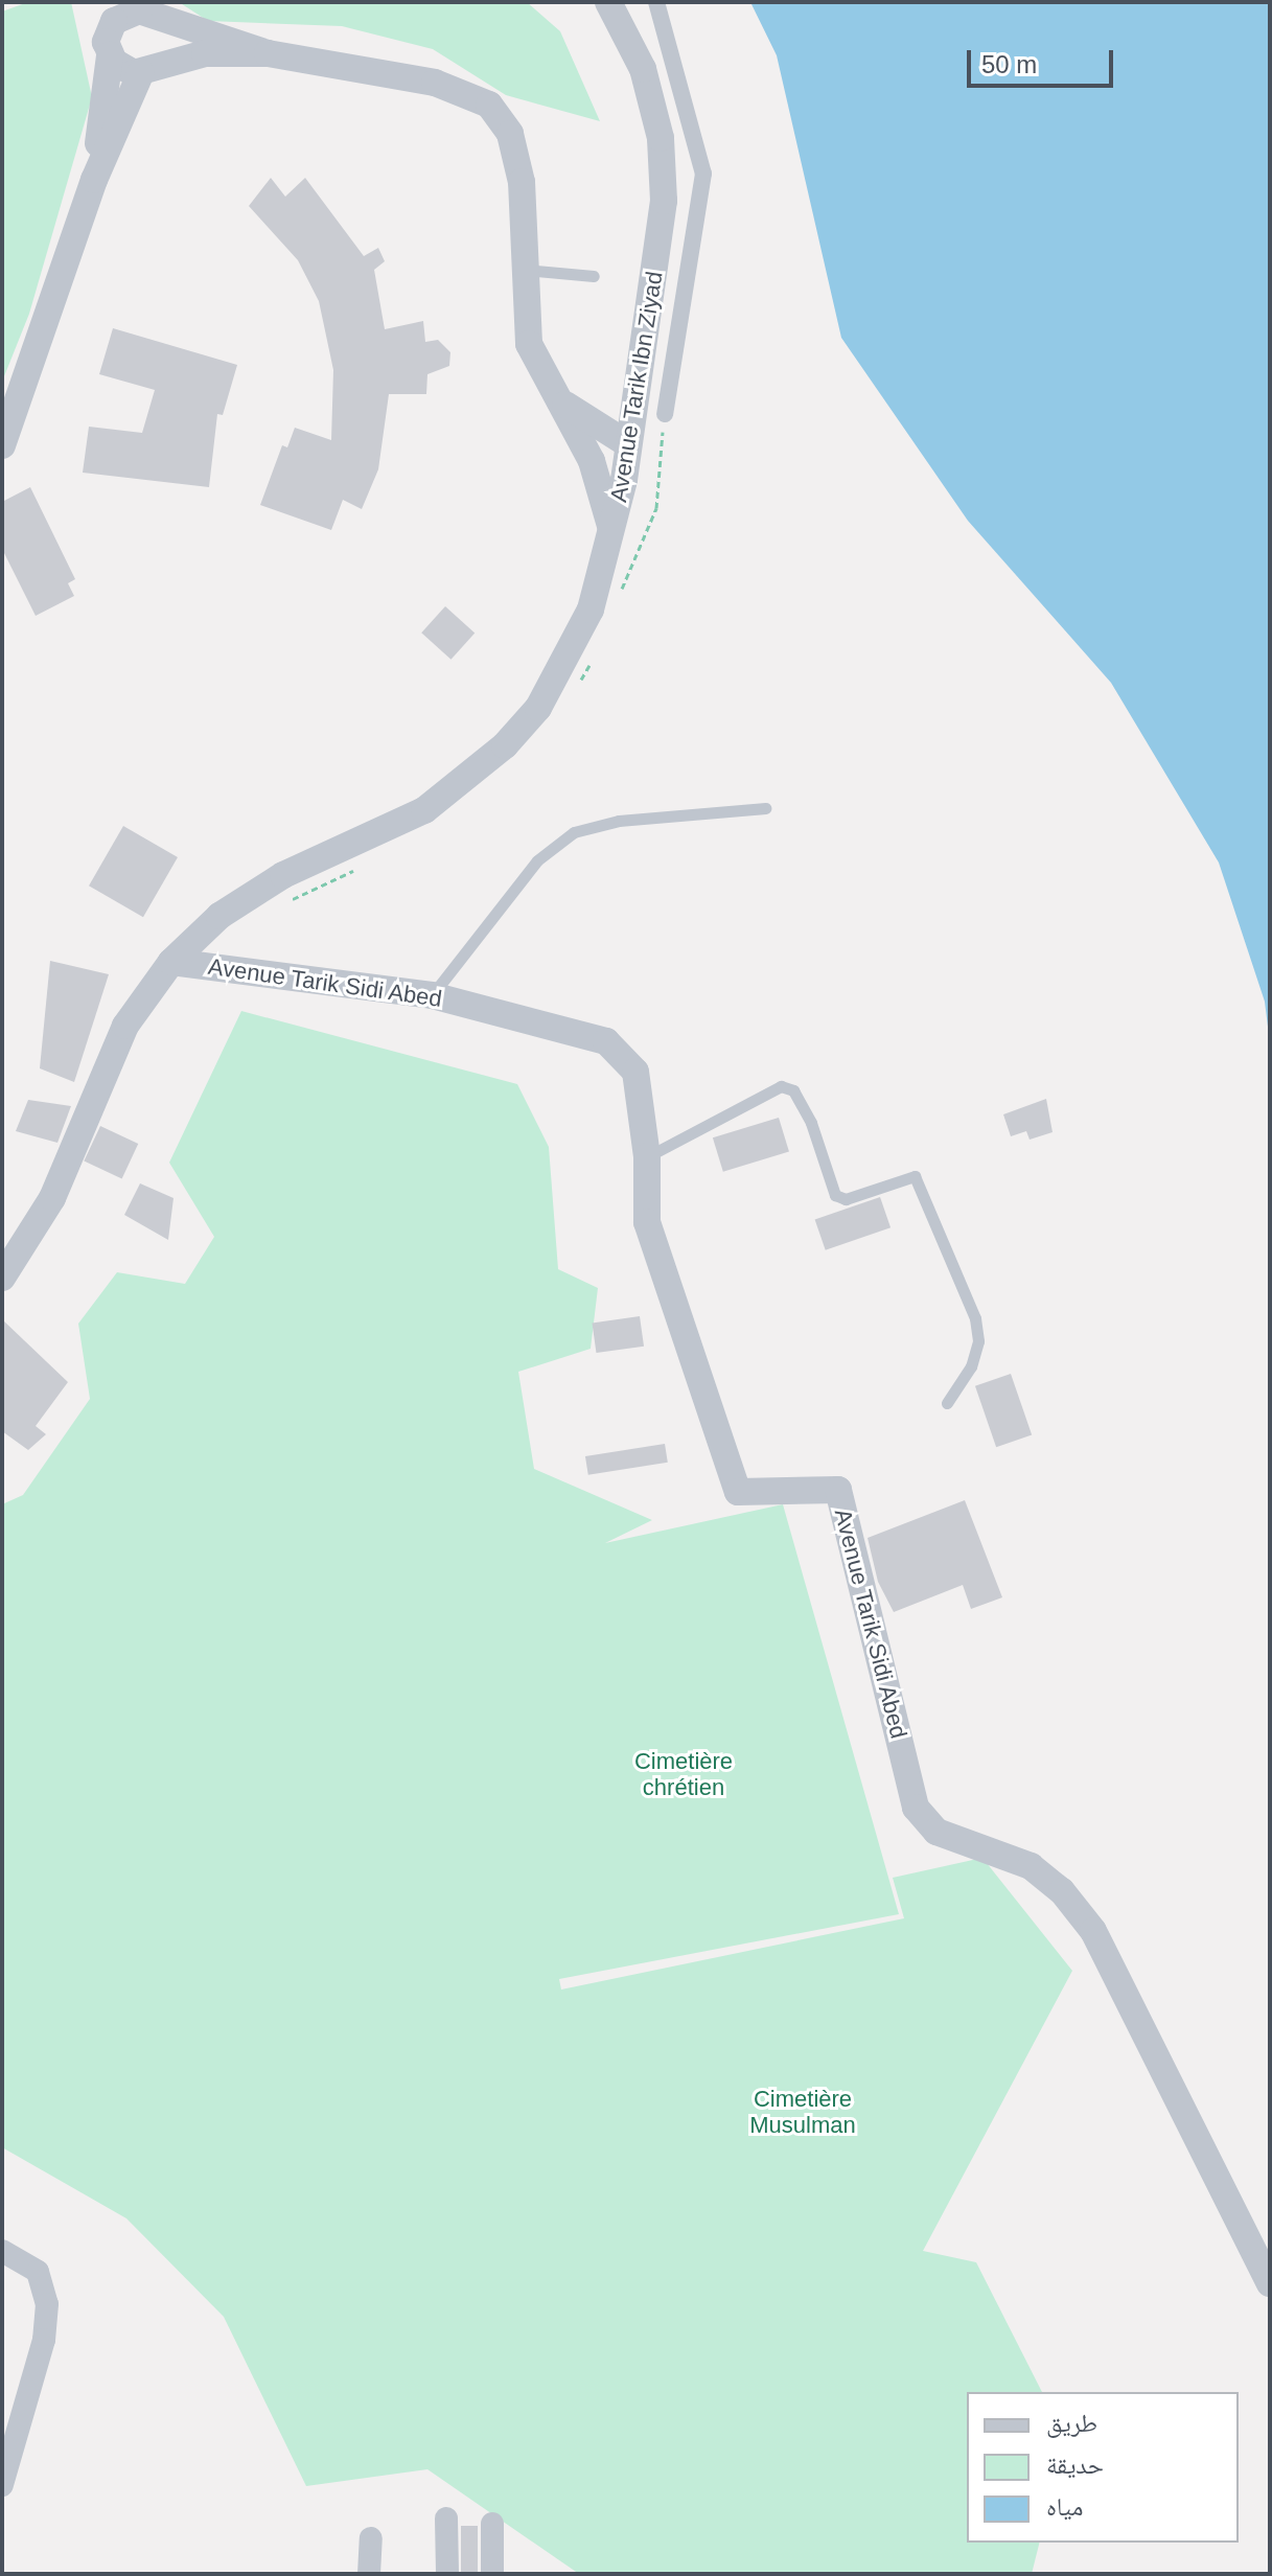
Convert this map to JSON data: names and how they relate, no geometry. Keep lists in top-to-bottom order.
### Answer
{
  "streets": {
    "street": ["Avenue Tarik Ibn Ziyad", "Avenue Tarik Sidi Abed"]
  },
  "crossings": [
    ["Avenue Tarik Ibn Ziyad", "Avenue Tarik Sidi Abed"]
  ],
  "parks": ["Cimetière chrétien", "Cimetière Musulman"],
  "legend": ["طريق", "حديقة", "مياه"],
  "scale_bar": "50 m"
}
